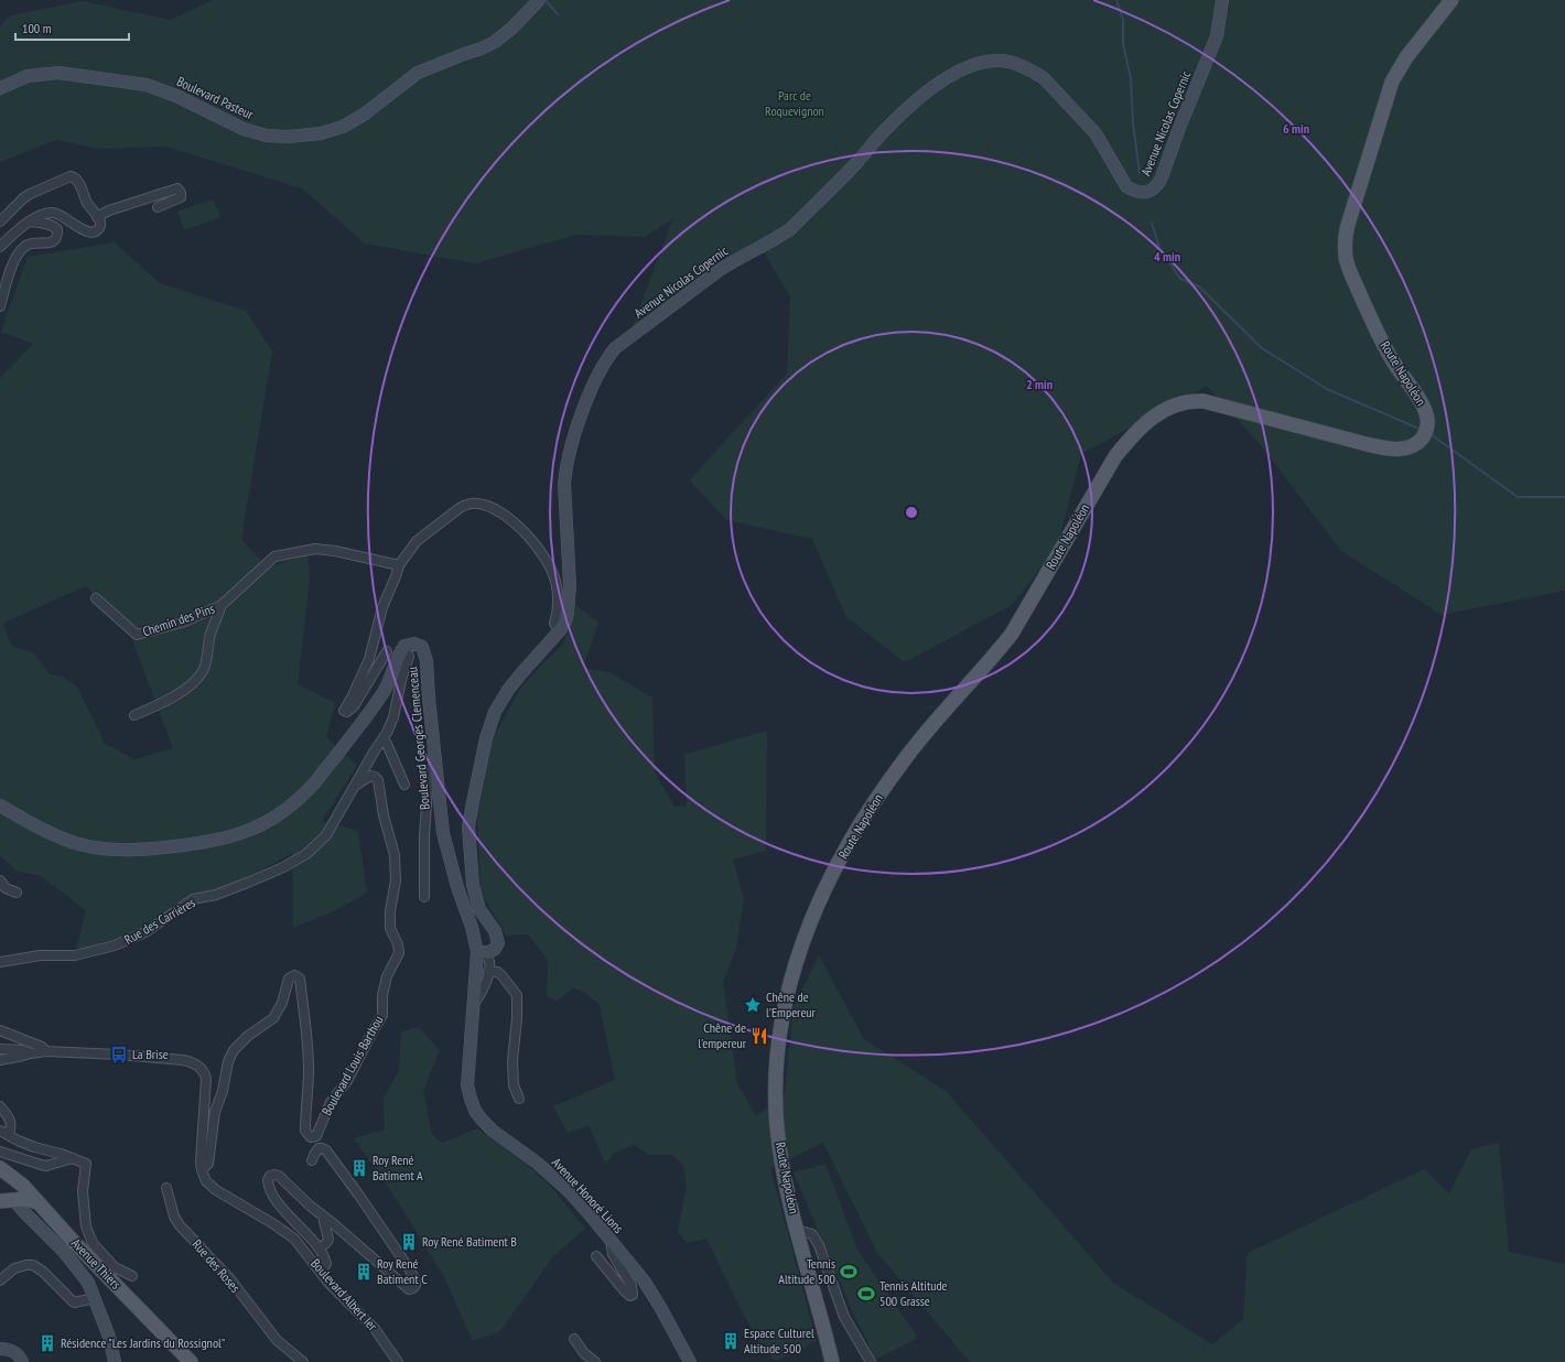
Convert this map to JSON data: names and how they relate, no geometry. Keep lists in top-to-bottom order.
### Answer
{
  "streets": {
    "main road": [
      "Boulevard Pasteur",
      "Avenue Nicolas Copernic",
      "Route Napoléon",
      "Boulevard Georges Clemenceau",
      "Avenue Honoré Lions",
      "Avenue Thiers"
    ],
    "street": [
      "Chemin des Pins",
      "Rue des Carrières",
      "Boulevard Louis Barthou",
      "Rue des Roses",
      "Boulevard Albert Ier"
    ]
  },
  "crossings": [
    ["Avenue Nicolas Copernic", "Boulevard Georges Clemenceau"],
    ["Avenue Nicolas Copernic", "Avenue Honoré Lions"],
    ["Boulevard Georges Clemenceau", "Avenue Honoré Lions"],
    ["Rue des Carrières", "Boulevard Louis Barthou"],
    ["Boulevard Louis Barthou", "Boulevard Albert Ier"]
  ],
  "parks": ["Parc de Roquevignon"],
  "places": {
    "place": ["Chêne de l'Empereur"],
    "restaurant": ["Chêne de l'empereur"],
    "bus stop": ["La Brise"],
    "building": [
      "Roy René Batiment A",
      "Roy René Batiment B",
      "Roy René Batiment C",
      "Espace Culturel Altitude 500",
      "Résidence \"Les Jardins du Rossignol\""
    ],
    "sports": ["Tennis Altitude 500", "Tennis Altitude 500 Grasse"]
  },
  "scale_bar": "100 m",
  "rings": ["6 min", "4 min", "2 min"]
}
